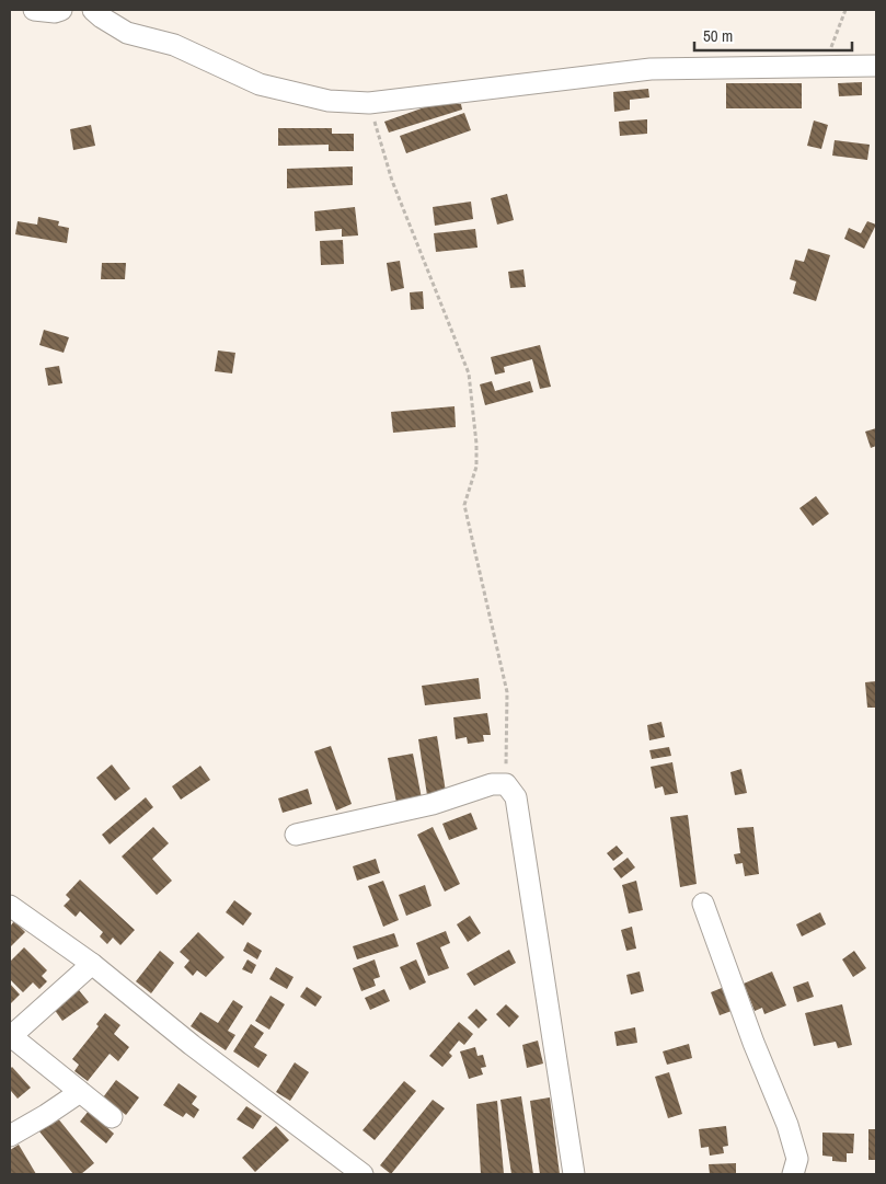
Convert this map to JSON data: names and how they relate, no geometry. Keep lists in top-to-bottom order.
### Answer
{
  "scale_bar": "50 m"
}
